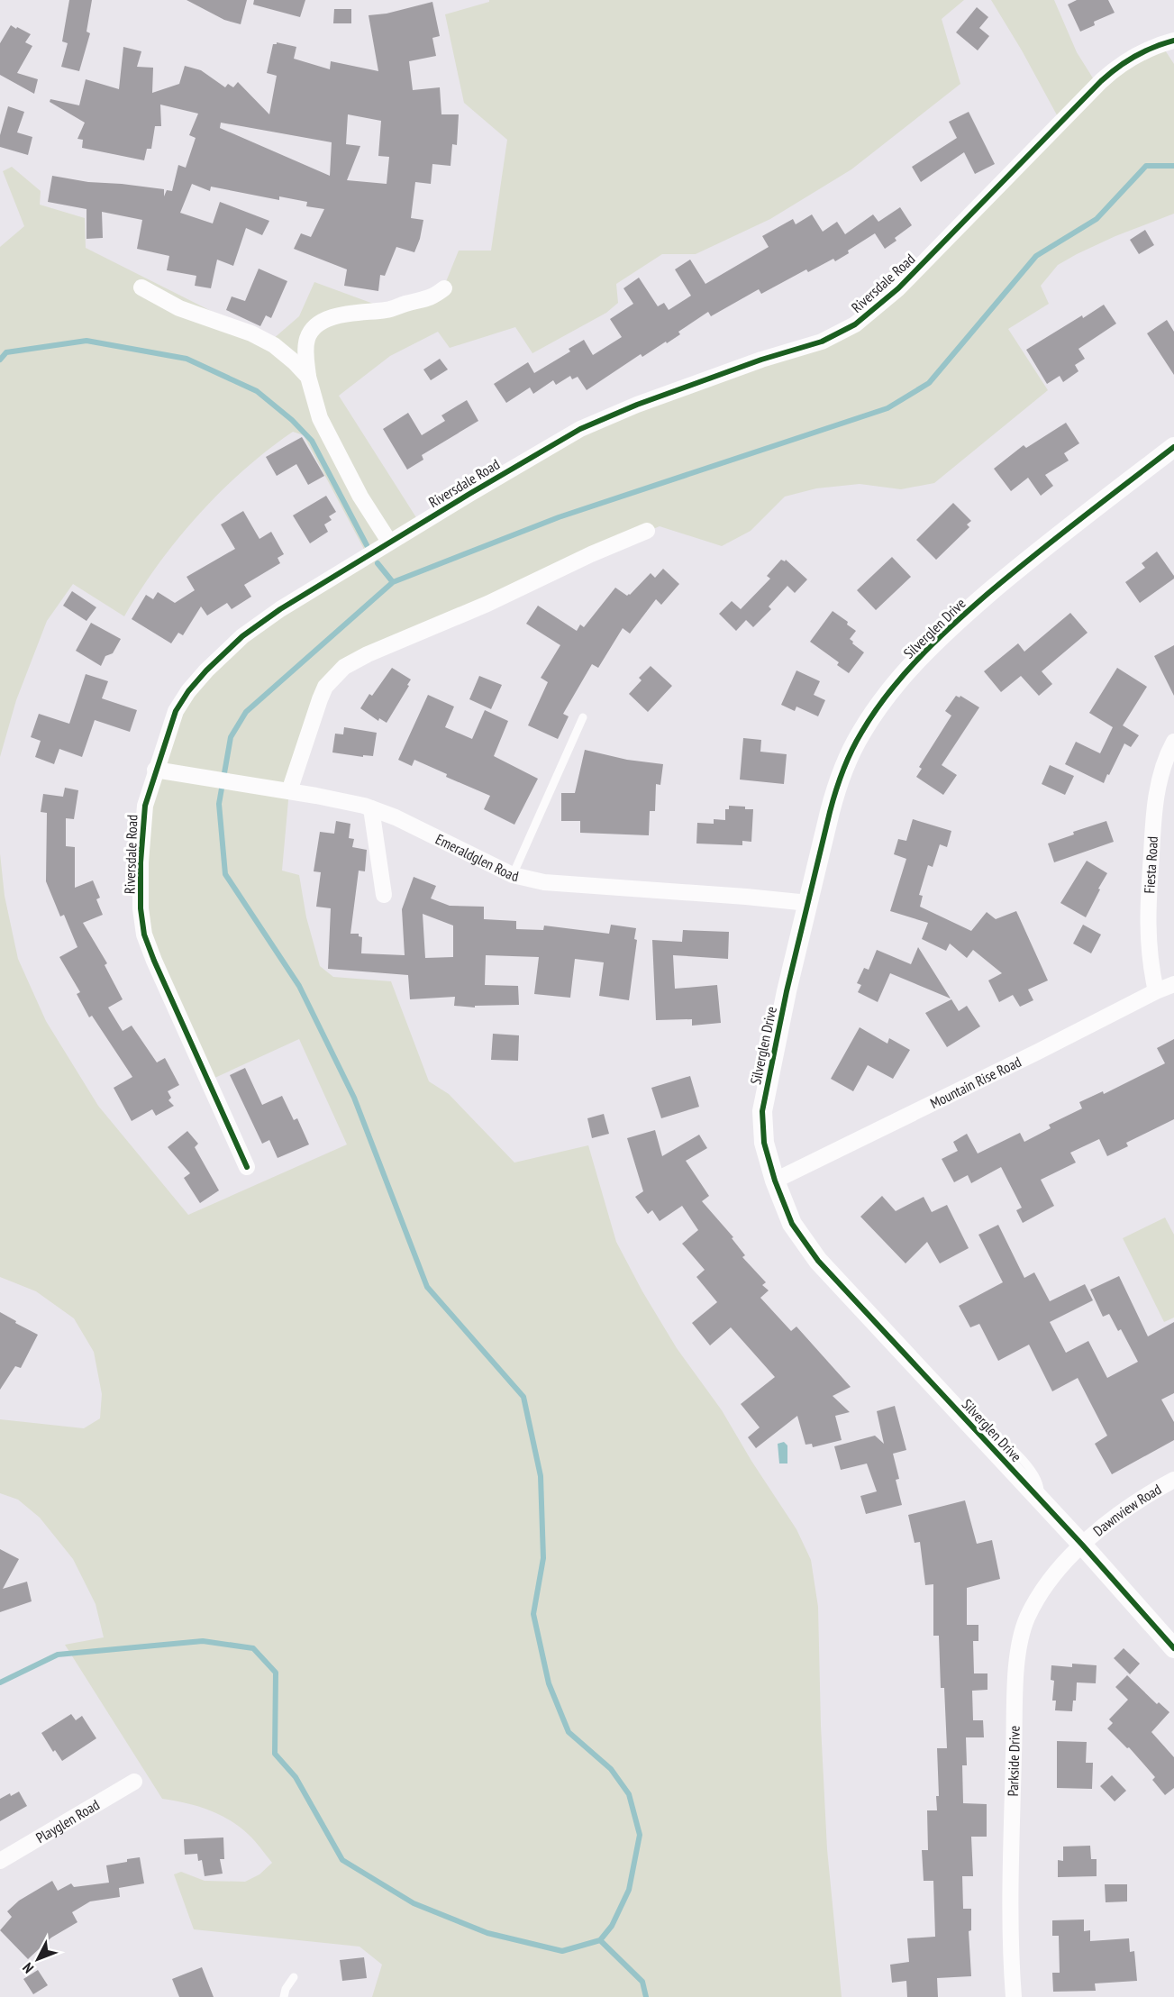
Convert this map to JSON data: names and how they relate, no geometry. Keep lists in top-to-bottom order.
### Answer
{
  "streets": {
    "street": [
      "Riversdale Road",
      "Silverglen Drive",
      "Emeraldglen Road",
      "Fiesta Road",
      "Mountain Rise Road",
      "Dawnview Road",
      "Parkside Drive",
      "Playglen Road"
    ]
  },
  "crossings": [
    ["Riversdale Road", "Emeraldglen Road"],
    ["Silverglen Drive", "Emeraldglen Road"],
    ["Silverglen Drive", "Mountain Rise Road"],
    ["Silverglen Drive", "Dawnview Road"],
    ["Silverglen Drive", "Parkside Drive"],
    ["Fiesta Road", "Mountain Rise Road"],
    ["Dawnview Road", "Parkside Drive"]
  ],
  "north": "bottom left"
}
